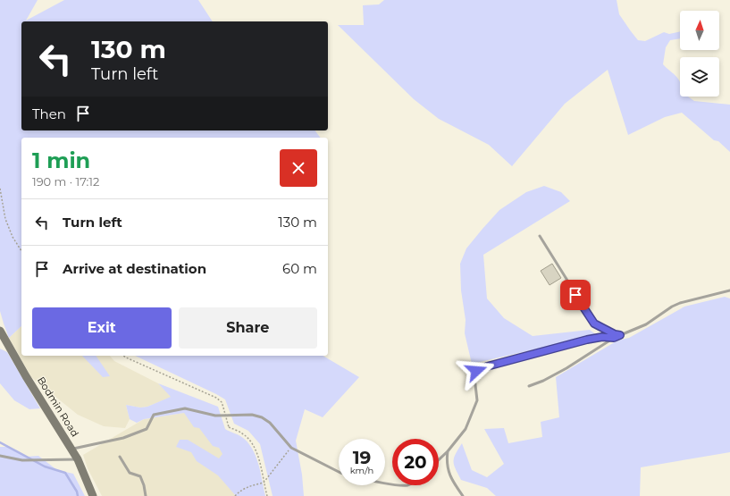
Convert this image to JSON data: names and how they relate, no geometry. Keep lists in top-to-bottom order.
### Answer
{
  "streets": {
    "main road": ["Bodmin Road"]
  },
  "north": "top",
  "page": {
    "turn": ["130 m", "Turn left"],
    "then": "Then",
    "heading": ["1 min", "190 m · 17:12"],
    "list": [
      {
        "name": "Turn left",
        "value": "130 m"
      },
      {
        "name": "Arrive at destination",
        "value": "60 m"
      }
    ],
    "buttons": ["Exit", "Share"],
    "speed": "19 km/h",
    "limit": "20"
  }
}
